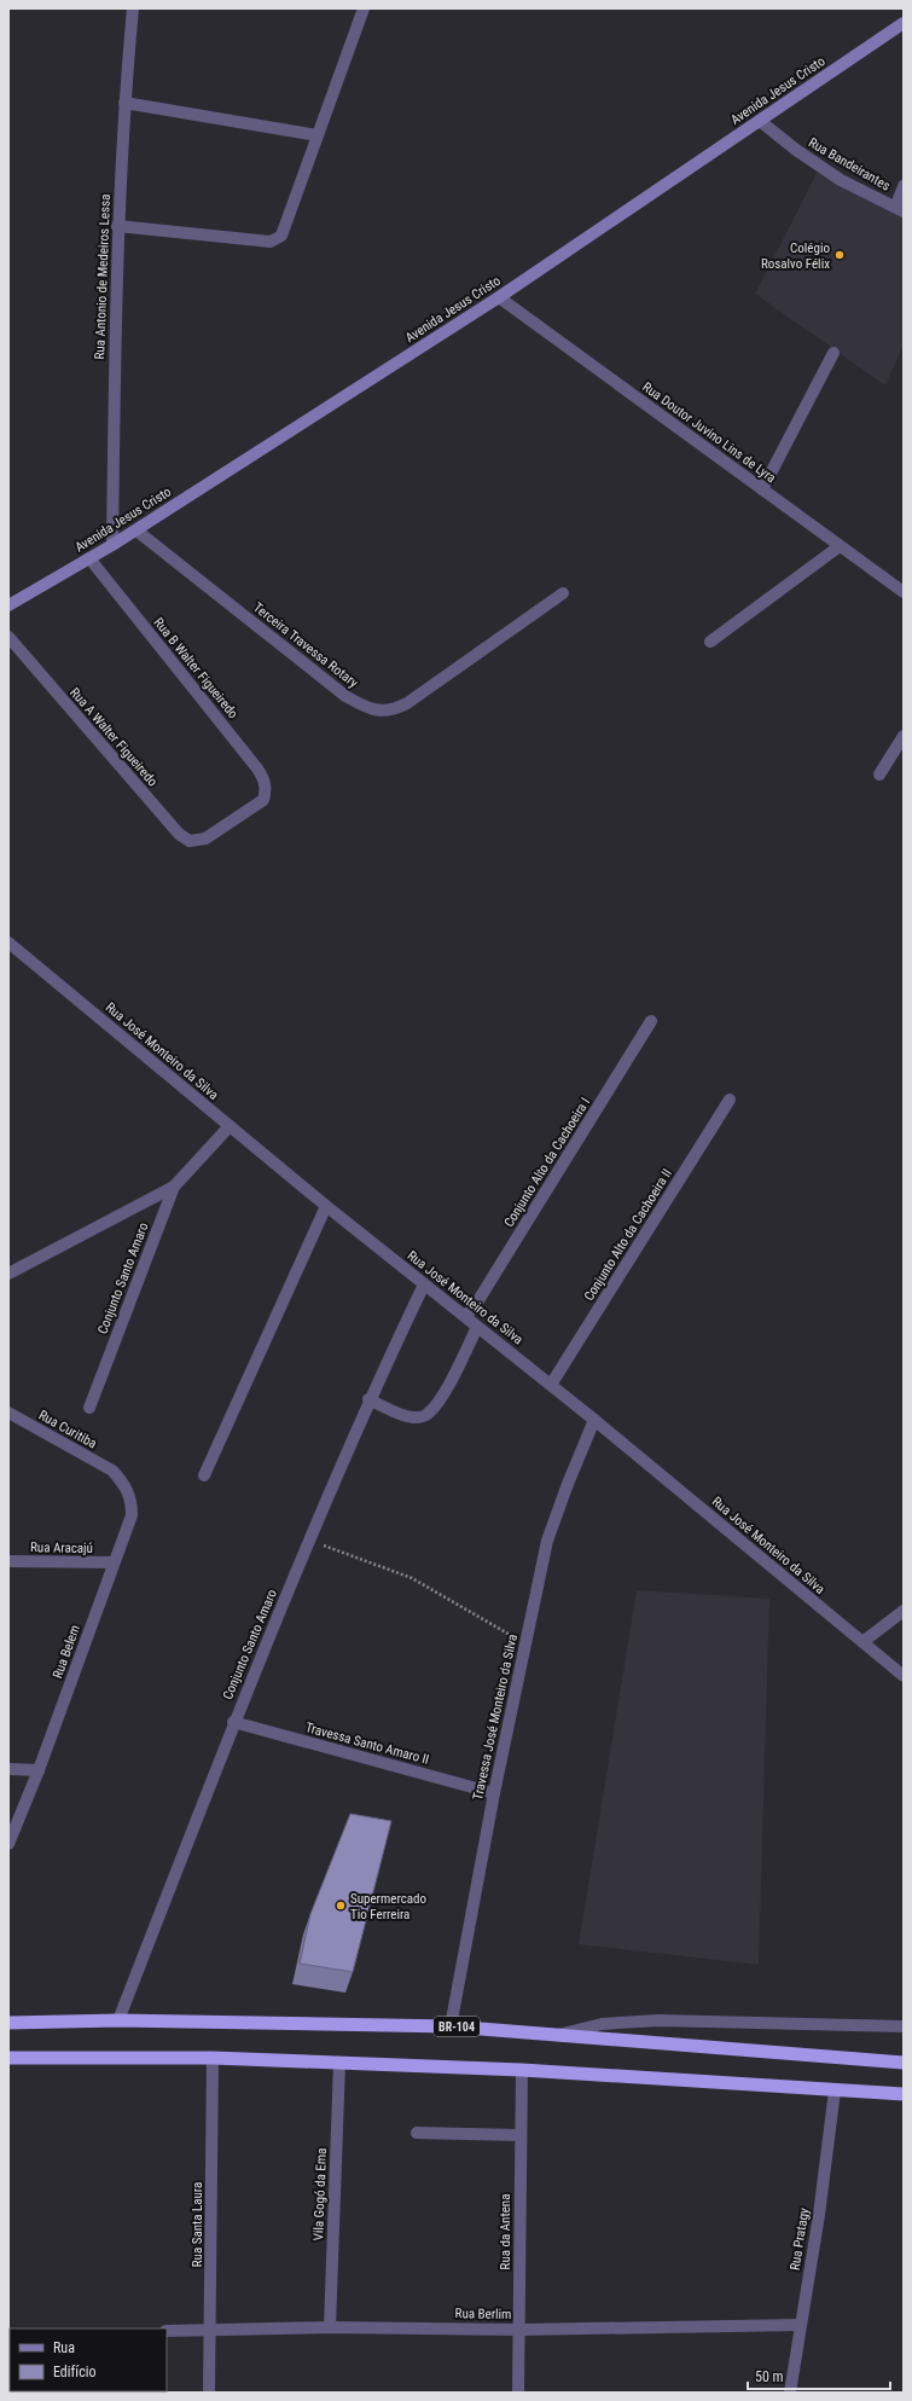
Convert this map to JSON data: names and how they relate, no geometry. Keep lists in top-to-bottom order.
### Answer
{
  "streets": {
    "highway": ["BR-104"],
    "main road": ["Avenida Jesus Cristo"],
    "street": [
      "Rua Bandeirantes",
      "Rua Antonio de Medeiros Lessa",
      "Rua Doutor Juvino Lins de Lyra",
      "Terceira Travessa Rotary",
      "Rua B Walter Figueiredo",
      "Rua A Walter Figueiredo",
      "Rua José Monteiro da Silva",
      "Conjunto Alto da Cachoeira I",
      "Conjunto Alto da Cachoeira II",
      "Conjunto Santo Amaro",
      "Rua Curitiba",
      "Rua Aracajú",
      "Rua Belem",
      "Travessa José Monteiro da Silva",
      "Travessa Santo Amaro II",
      "Vila Gogó da Ema",
      "Rua Santa Laura",
      "Rua da Antena",
      "Rua Pratagy",
      "Rua Berlim"
    ]
  },
  "crossings": [
    ["Avenida Jesus Cristo", "Rua Bandeirantes"],
    ["Avenida Jesus Cristo", "Rua Antonio de Medeiros Lessa"],
    ["Avenida Jesus Cristo", "Rua Doutor Juvino Lins de Lyra"],
    ["Avenida Jesus Cristo", "Terceira Travessa Rotary"],
    ["Avenida Jesus Cristo", "Rua B Walter Figueiredo"],
    ["Rua B Walter Figueiredo", "Rua A Walter Figueiredo"],
    ["Rua José Monteiro da Silva", "Conjunto Alto da Cachoeira I"],
    ["Rua José Monteiro da Silva", "Conjunto Alto da Cachoeira II"],
    ["Rua José Monteiro da Silva", "Conjunto Santo Amaro"],
    ["Rua José Monteiro da Silva", "Travessa José Monteiro da Silva"],
    ["Conjunto Santo Amaro", "Travessa Santo Amaro II"],
    ["Conjunto Santo Amaro", "BR-104"],
    ["Rua Curitiba", "Rua Belem"],
    ["Rua Aracajú", "Rua Belem"],
    ["Travessa José Monteiro da Silva", "Travessa Santo Amaro II"],
    ["Travessa José Monteiro da Silva", "BR-104"],
    ["Vila Gogó da Ema", "Rua Berlim"],
    ["Rua Santa Laura", "Rua Berlim"],
    ["Rua da Antena", "Rua Berlim"],
    ["Rua Pratagy", "Rua Berlim"]
  ],
  "places": ["Colégio Rosalvo Félix", "Supermercado Tio Ferreira"],
  "legend": ["Rua", "Edifício"],
  "scale_bar": "50 m"
}
